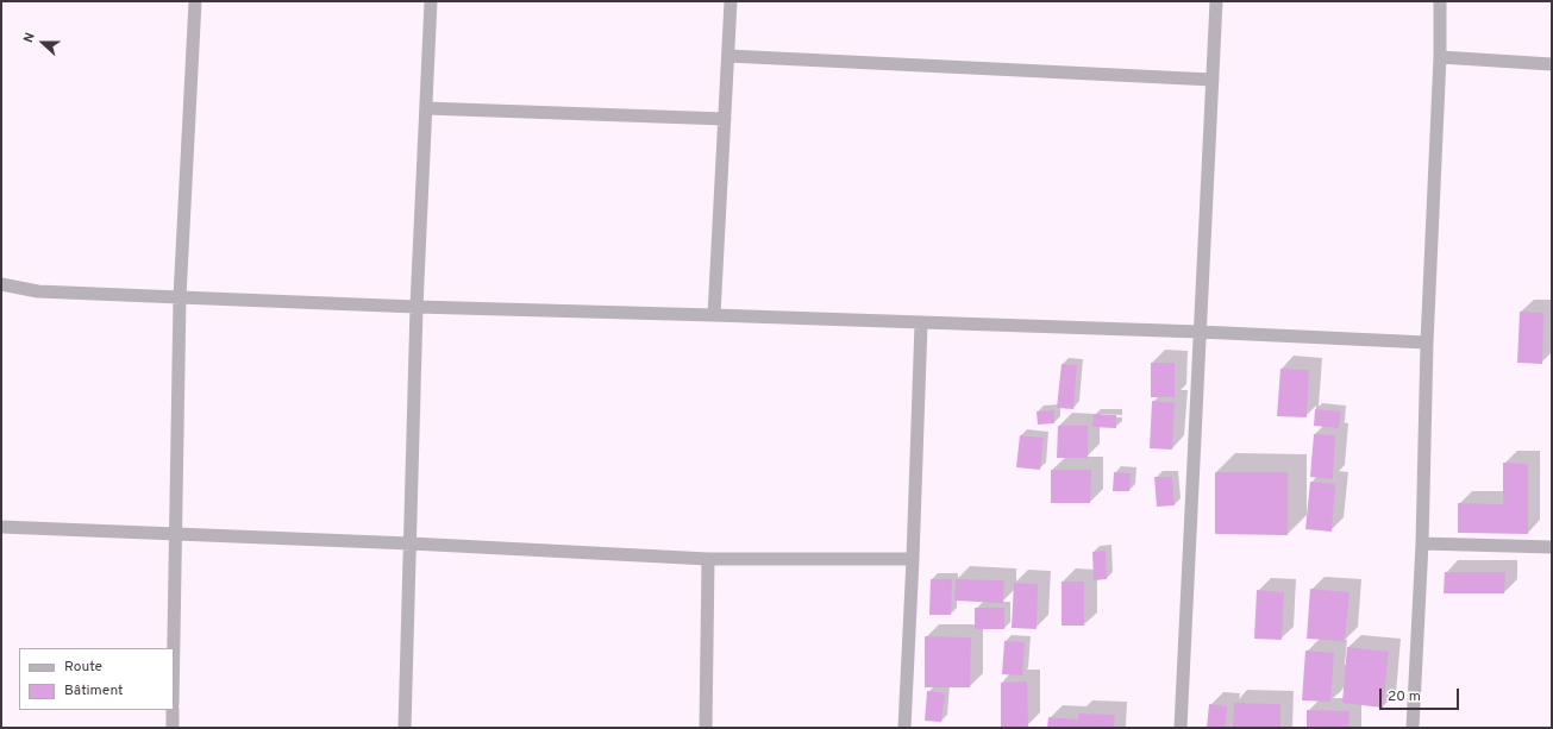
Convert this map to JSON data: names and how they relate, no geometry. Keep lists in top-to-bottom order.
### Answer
{
  "legend": ["Route", "Bâtiment"],
  "scale_bar": "20 m",
  "north": "left"
}
